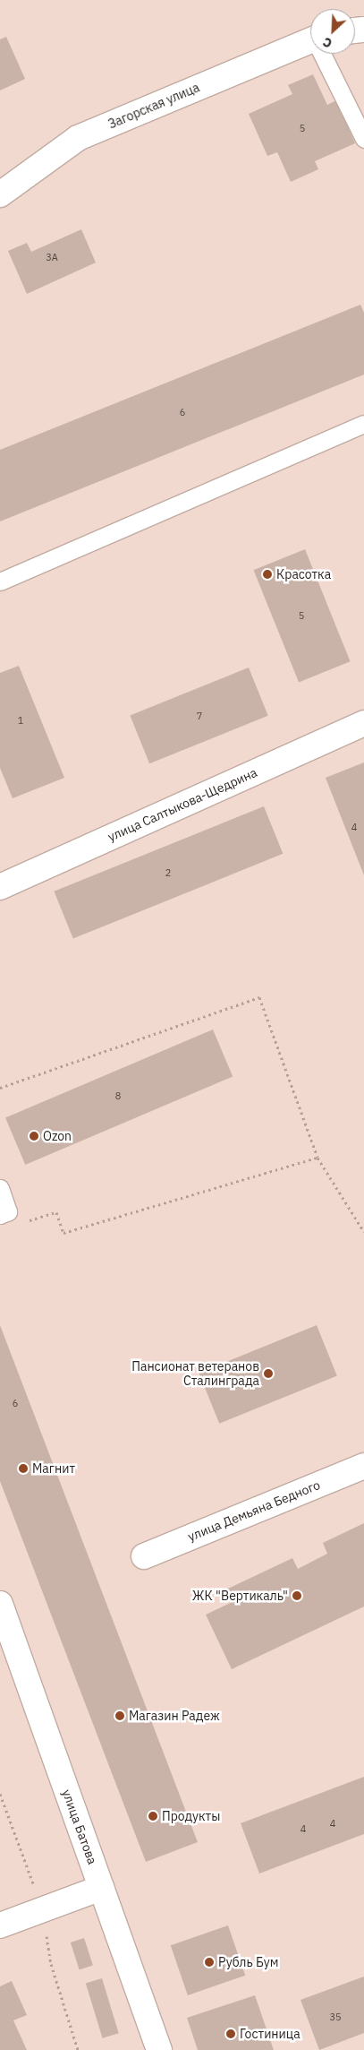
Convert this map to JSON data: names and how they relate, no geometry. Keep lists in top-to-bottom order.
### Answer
{
  "streets": {
    "street": [
      "Загорская улица",
      "улица Салтыкова-Щедрина",
      "улица Демьяна Бедного",
      "улица Батова"
    ]
  },
  "places": [
    "Красотка",
    "Ozon",
    "Пансионат ветеранов Сталинграда",
    "Магнит",
    "ЖК \"Вертикаль\"",
    "Магазин Радеж",
    "Продукты",
    "Рубль Бум",
    "Гостиница"
  ],
  "house_numbers": [
    "5",
    "3А",
    "6",
    "5",
    "7",
    "1",
    "4",
    "2",
    "8",
    "6",
    "4",
    "4",
    "35"
  ],
  "north": "bottom left"
}
